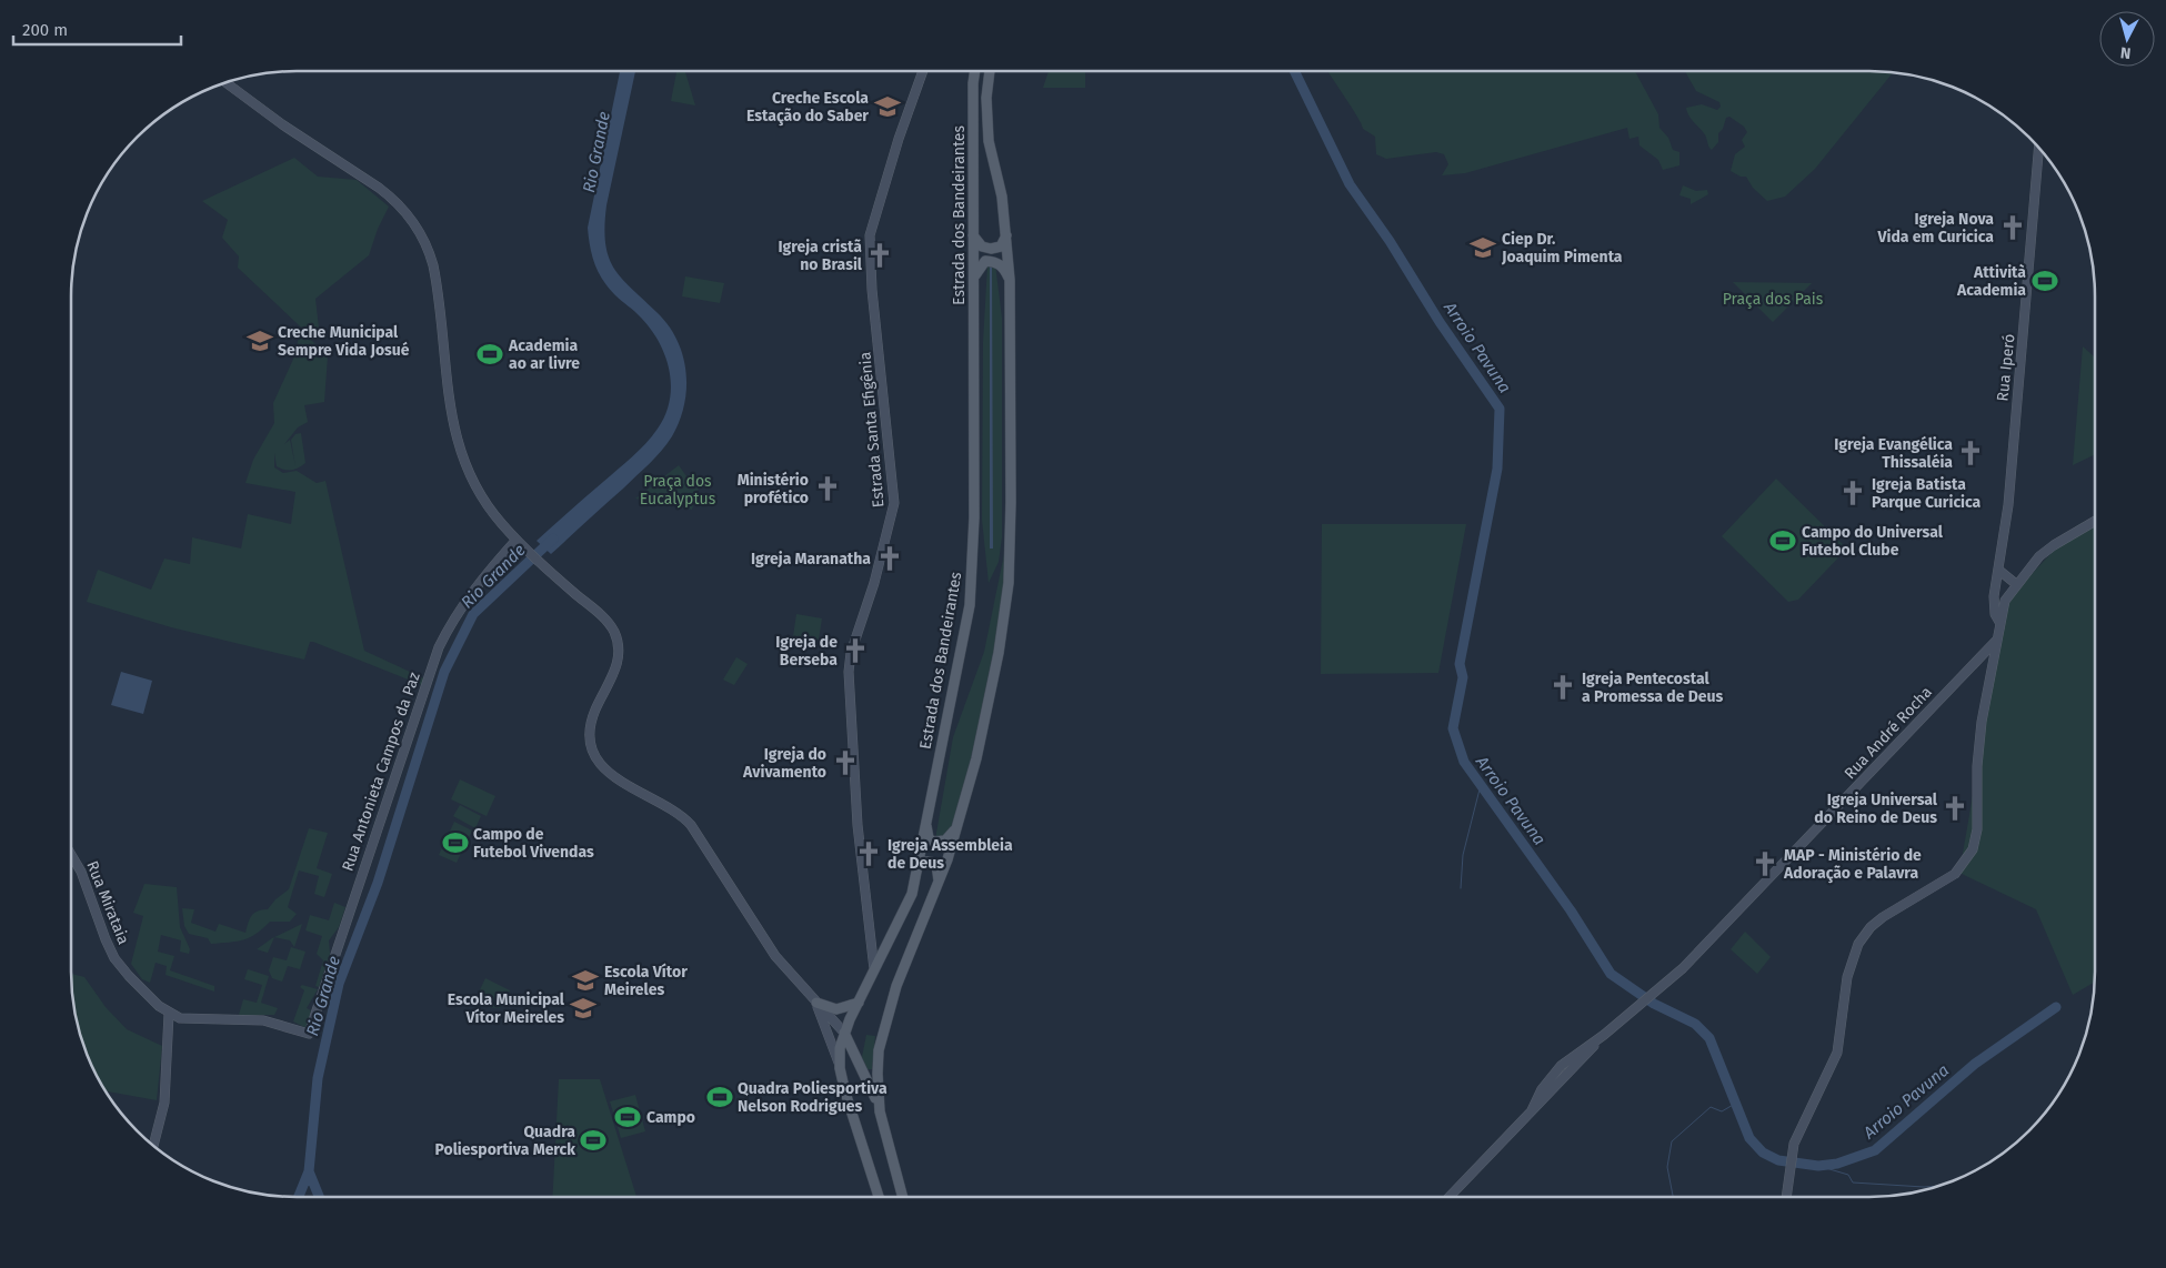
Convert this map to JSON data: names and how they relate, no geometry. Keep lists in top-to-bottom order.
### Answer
{
  "streets": {
    "main road": [
      "Estrada dos Bandeirantes",
      "Rua Iperó",
      "Estrada Santa Efigênia",
      "Rua André Rocha",
      "Rua Antonieta Campos da Paz",
      "Rua Mirataia"
    ]
  },
  "crossings": [
    ["Estrada dos Bandeirantes", "Estrada Santa Efigênia"],
    ["Rua Antonieta Campos da Paz", "Rua Mirataia"]
  ],
  "water": ["Rio Grande", "Arroio Pavuna"],
  "parks": ["Praça dos Pais", "Praça dos Eucalyptus"],
  "places": {
    "school or university": [
      "Creche Escola Estação do Saber",
      "Ciep Dr. Joaquim Pimenta",
      "Creche Municipal Sempre Vida Josué",
      "Escola Vítor Meireles",
      "Escola Municipal Vítor Meireles"
    ],
    "church": [
      "Igreja Nova Vida em Curicica",
      "Igreja cristã no Brasil",
      "Igreja Evangélica Thissaléia",
      "Ministério profético",
      "Igreja Batista Parque Curicica",
      "Igreja Maranatha",
      "Igreja de Berseba",
      "Igreja Pentecostal a Promessa de Deus",
      "Igreja do Avivamento",
      "Igreja Universal do Reino de Deus",
      "Igreja Assembleia de Deus",
      "MAP - Ministério de Adoração e Palavra"
    ],
    "sports": [
      "Attività Academia",
      "Academia ao ar livre",
      "Campo do Universal Futebol Clube",
      "Campo de Futebol Vivendas",
      "Quadra Poliesportiva Nelson Rodrigues",
      "Campo",
      "Quadra Poliesportiva Merck"
    ]
  },
  "scale_bar": "200 m",
  "north": "bottom"
}
